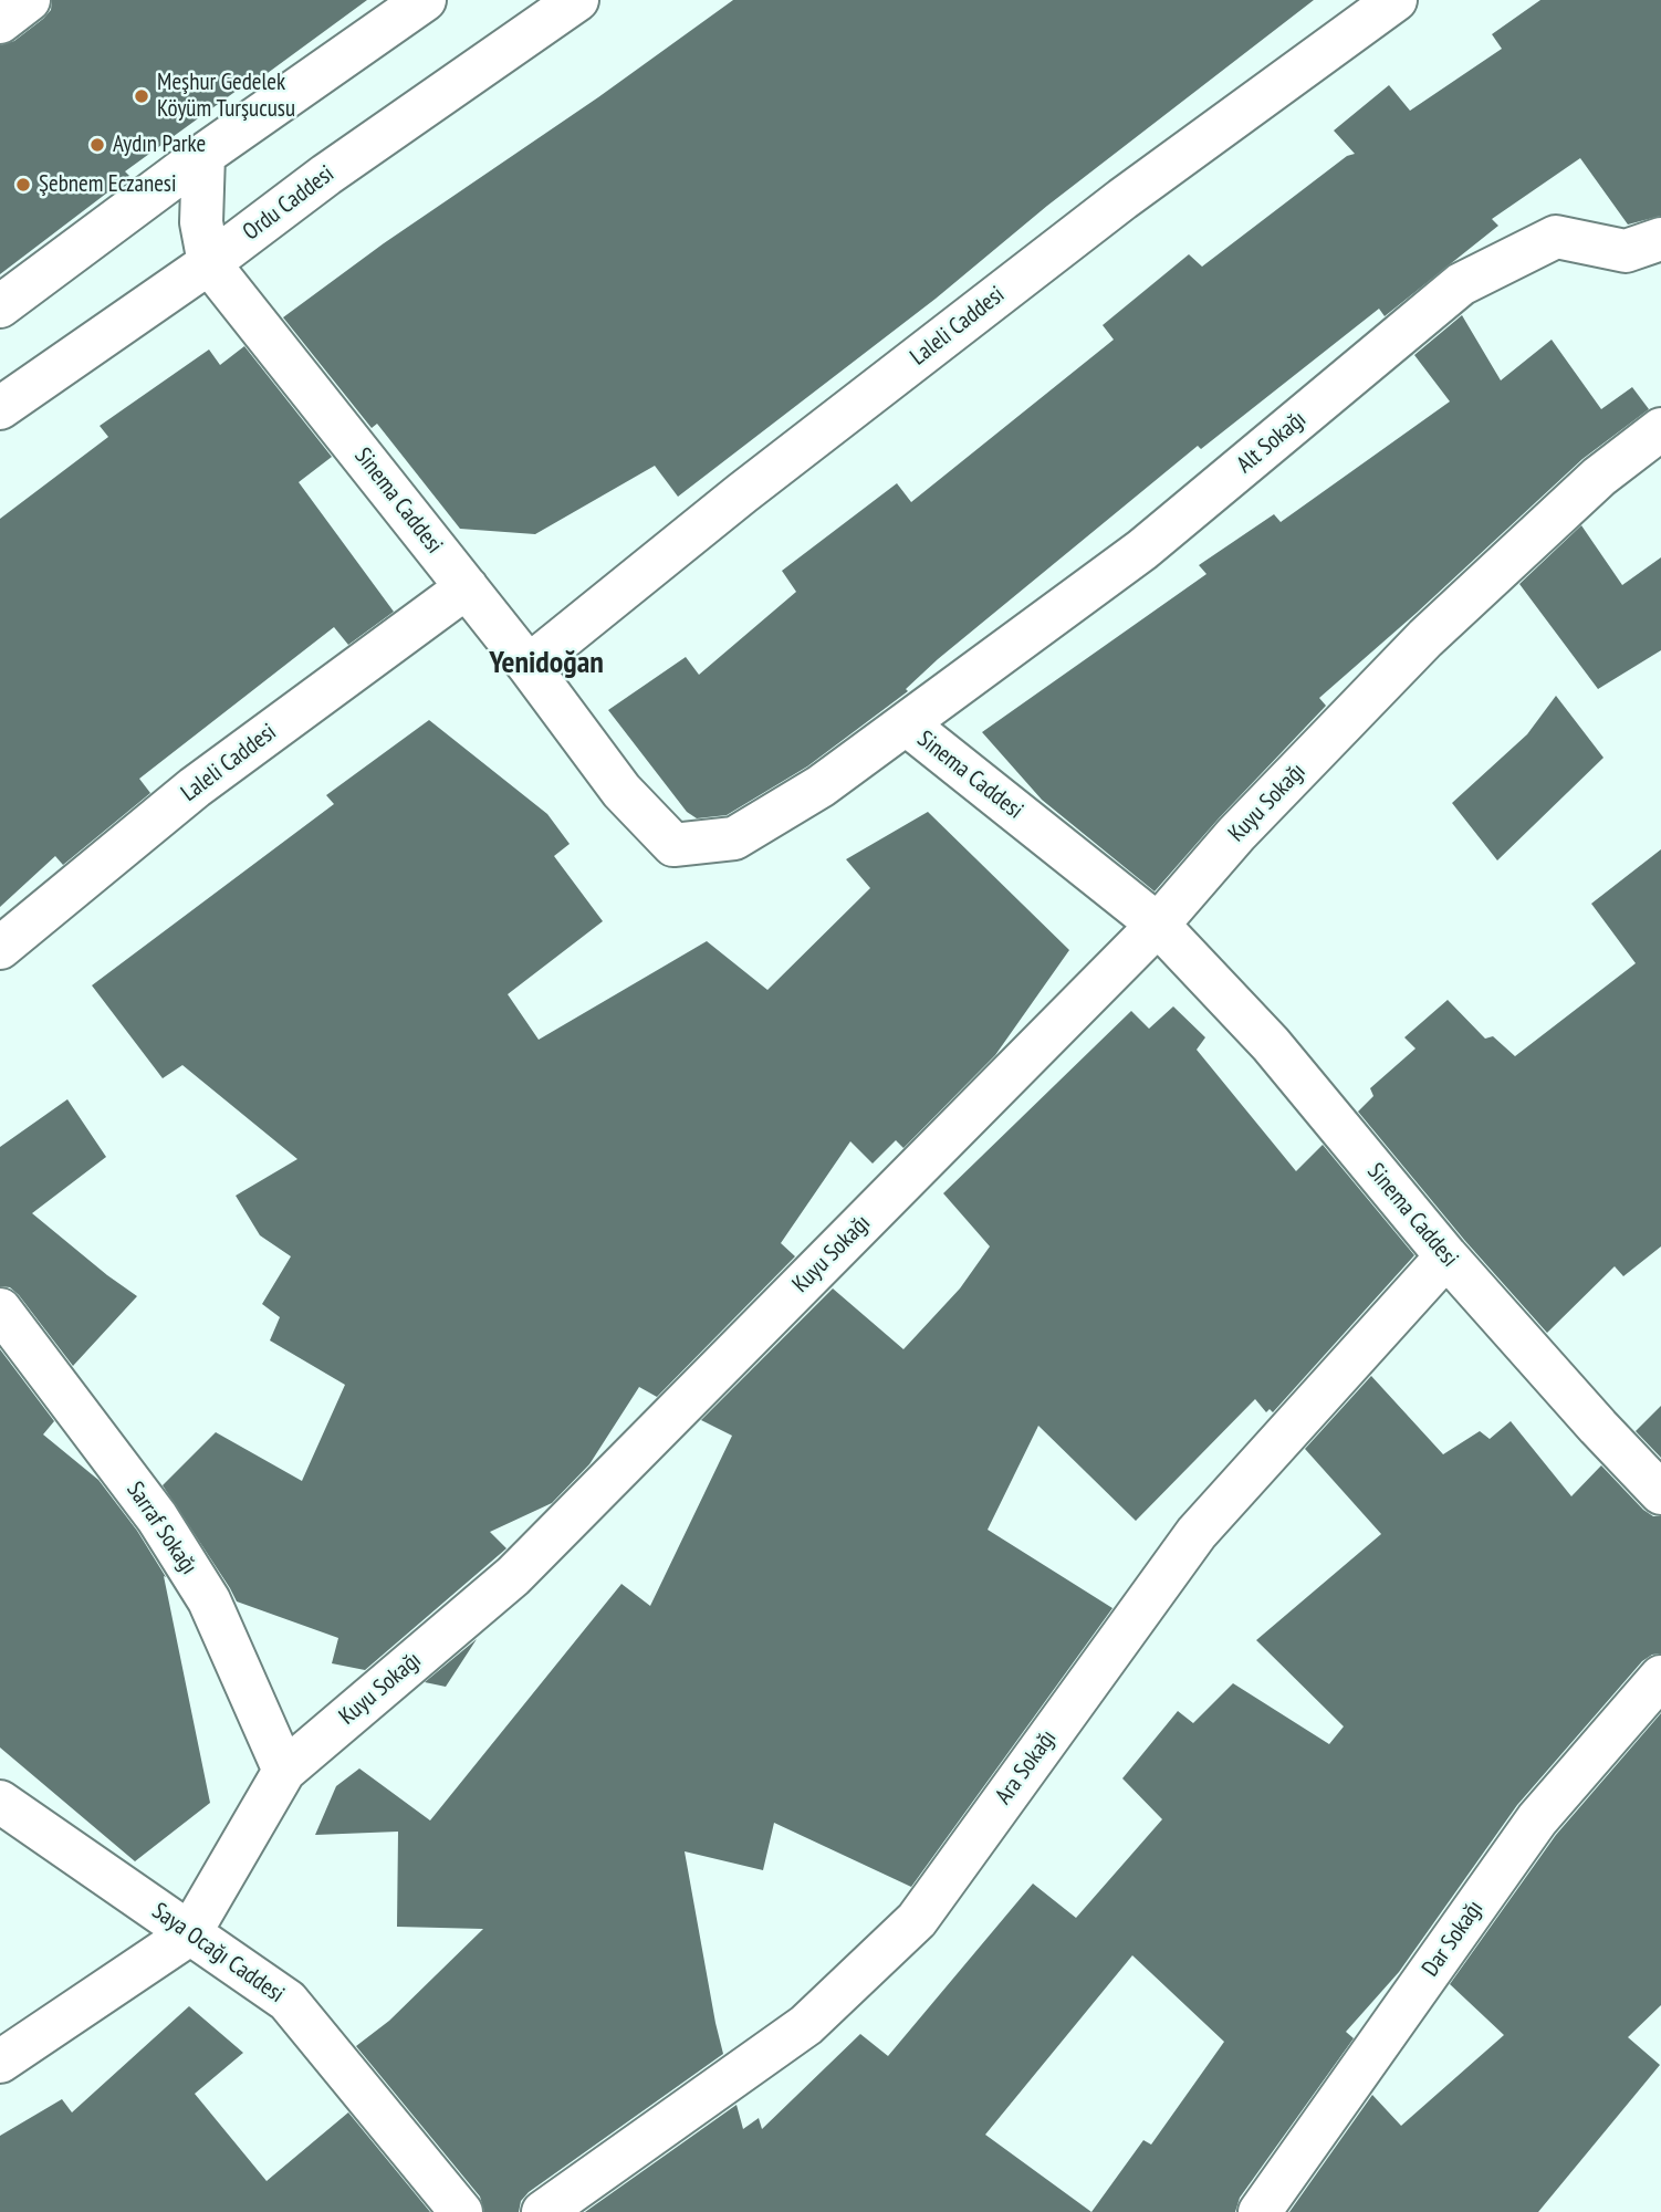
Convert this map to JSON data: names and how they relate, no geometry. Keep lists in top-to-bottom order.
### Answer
{
  "streets": {
    "street": [
      "Ordu Caddesi",
      "Laleli Caddesi",
      "Alt Sokağı",
      "Sinema Caddesi",
      "Kuyu Sokağı",
      "Sarraf Sokağı",
      "Ara Sokağı",
      "Dar Sokağı",
      "Saya Ocağı Caddesi"
    ]
  },
  "crossings": [
    ["Ordu Caddesi", "Sinema Caddesi"],
    ["Laleli Caddesi", "Sinema Caddesi"],
    ["Alt Sokağı", "Sinema Caddesi"],
    ["Sinema Caddesi", "Kuyu Sokağı"],
    ["Sinema Caddesi", "Ara Sokağı"],
    ["Kuyu Sokağı", "Sarraf Sokağı"],
    ["Kuyu Sokağı", "Saya Ocağı Caddesi"]
  ],
  "districts": ["Yenidoğan"],
  "places": ["Meşhur Gedelek Köyüm Turşucusu", "Aydın Parke", "Şebnem Eczanesi"]
}
